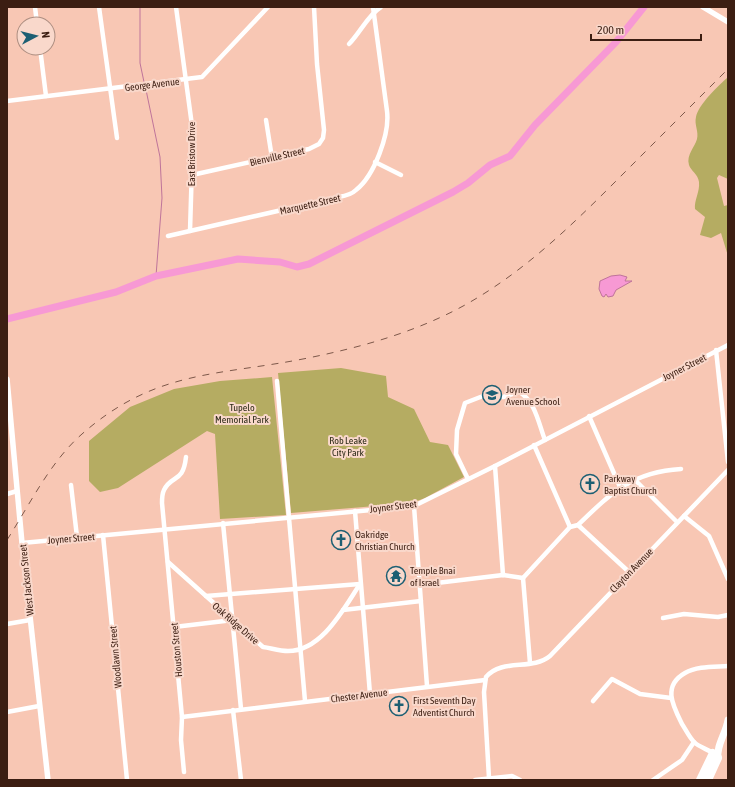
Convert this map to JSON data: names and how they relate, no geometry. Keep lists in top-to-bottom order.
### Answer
{
  "streets": {
    "street": [
      "George Avenue",
      "East Bristow Drive",
      "Bienville Street",
      "Marquette Street",
      "Joyner Street",
      "Clayton Avenue",
      "West Jackson Street",
      "Oak Ridge Drive",
      "Houston Street",
      "Woodlawn Street",
      "Chester Avenue"
    ]
  },
  "crossings": [
    ["George Avenue", "East Bristow Drive"],
    ["East Bristow Drive", "Bienville Street"],
    ["East Bristow Drive", "Marquette Street"],
    ["Joyner Street", "West Jackson Street"],
    ["Joyner Street", "Houston Street"],
    ["Joyner Street", "Woodlawn Street"],
    ["Oak Ridge Drive", "Houston Street"],
    ["Houston Street", "Chester Avenue"]
  ],
  "parks": ["Tupelo Memorial Park", "Rob Leake City Park"],
  "places": {
    "school or university": ["Joyner Avenue School"],
    "church": ["Parkway Baptist Church", "Oakridge Christian Church", "First Seventh Day Adventist Church"],
    "temple": ["Temple Bnai of Israel"]
  },
  "scale_bar": "200 m",
  "north": "right"
}
